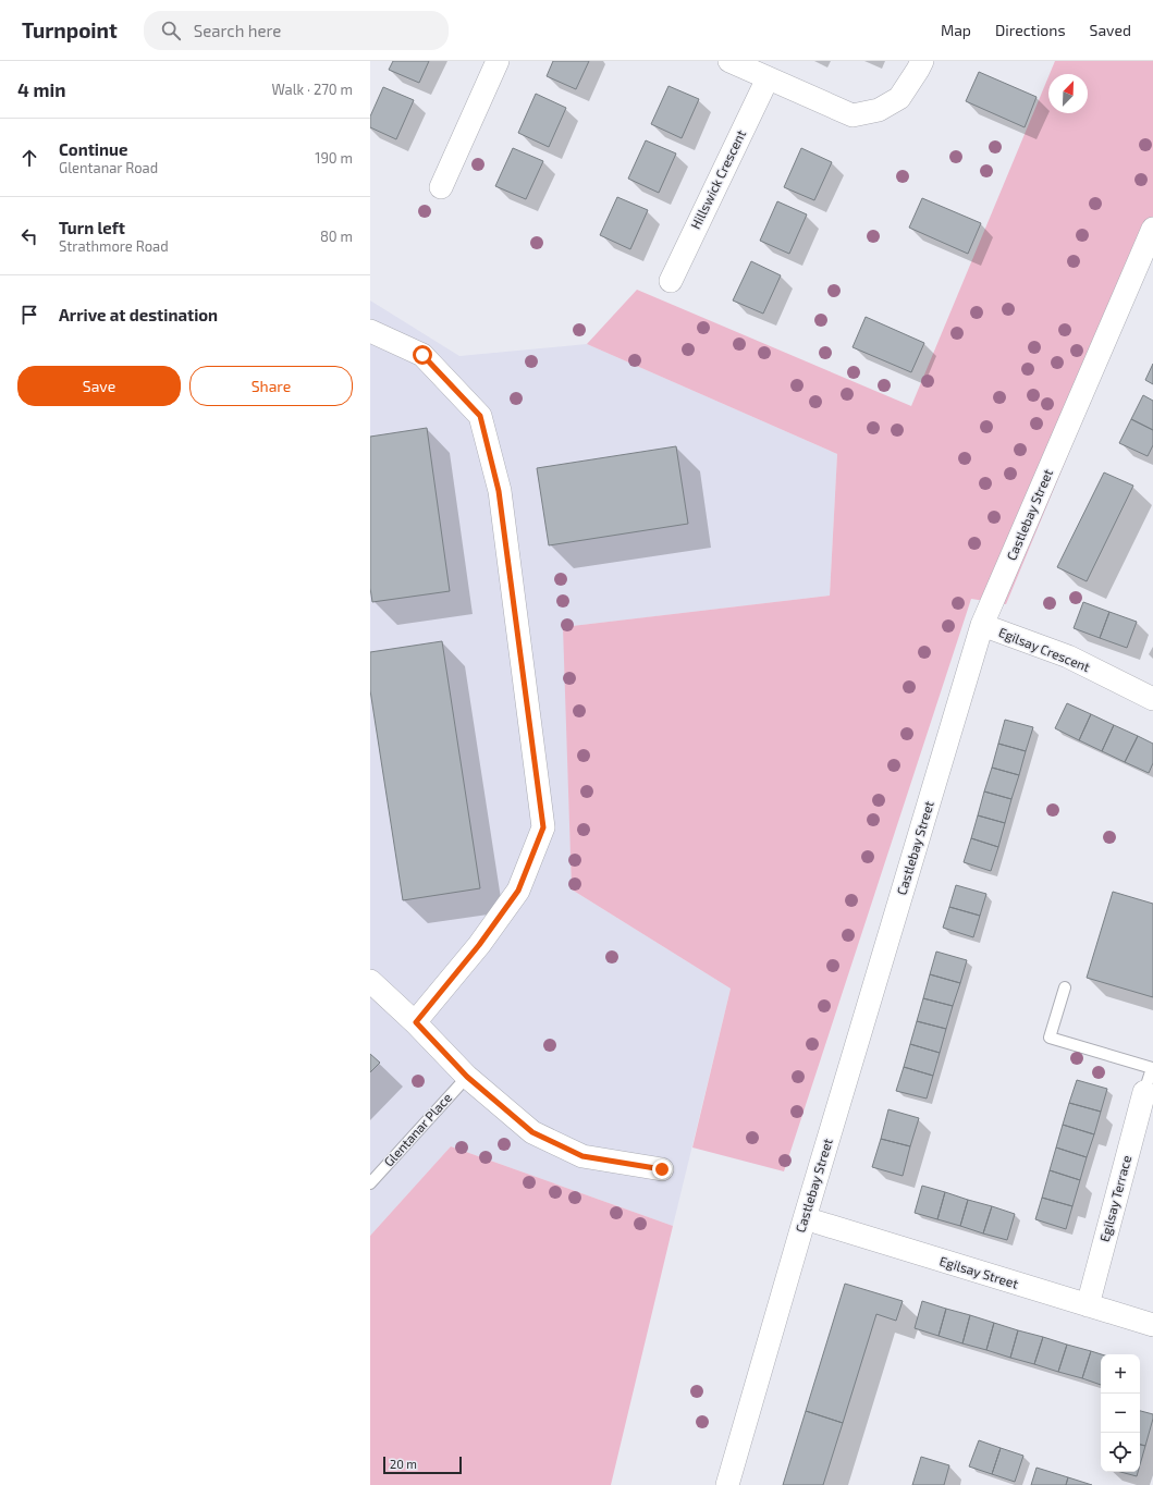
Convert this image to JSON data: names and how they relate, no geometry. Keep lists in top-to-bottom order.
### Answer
{
  "streets": {
    "street": [
      "Hillswick Crescent",
      "Castlebay Street",
      "Egilsay Crescent",
      "Egilsay Terrace",
      "Egilsay Street"
    ],
    "lane": ["Glentanar Place"]
  },
  "crossings": [
    ["Castlebay Street", "Egilsay Crescent"],
    ["Castlebay Street", "Egilsay Street"],
    ["Egilsay Terrace", "Egilsay Street"]
  ],
  "scale_bar": "20 m",
  "north": "top right",
  "page": {
    "header": "Turnpoint",
    "search": "Search here",
    "nav": ["Map", "Directions", "Saved"],
    "heading": ["4 min", "Walk · 270 m"],
    "list": [
      ["Continue", "Glentanar Road", "190 m"],
      ["Turn left", "Strathmore Road", "80 m"],
      "Arrive at destination"
    ],
    "buttons": ["Save", "Share"],
    "map_buttons": ["+", "−"],
    "scale": "20 m"
  }
}
